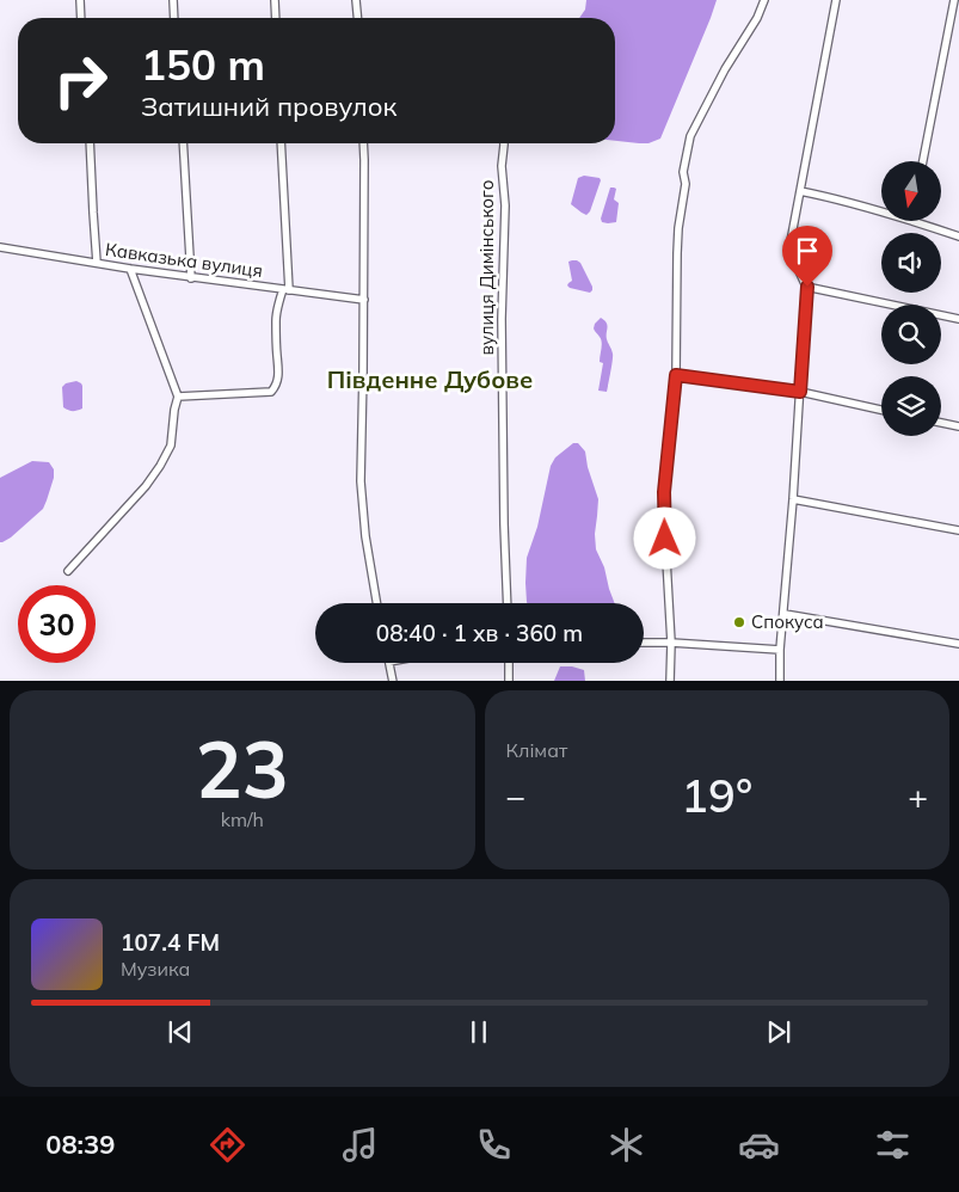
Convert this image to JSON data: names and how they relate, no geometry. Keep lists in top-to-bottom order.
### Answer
{
  "streets": {
    "street": ["Кавказька вулиця", "вулиця Димінського"]
  },
  "districts": ["Південне Дубове"],
  "places": ["Спокуса"],
  "north": "bottom",
  "page": {
    "turn": ["150 m", "Затишний провулок"],
    "limit": "30",
    "trip": "08:40 · 1 хв · 360 m",
    "tile": [
      ["23", "km/h"],
      "Клімат"
    ],
    "heat": ["−", "19°", "+"],
    "song": ["107.4 FM", "Музика"],
    "tabs": "08:39"
  }
}
